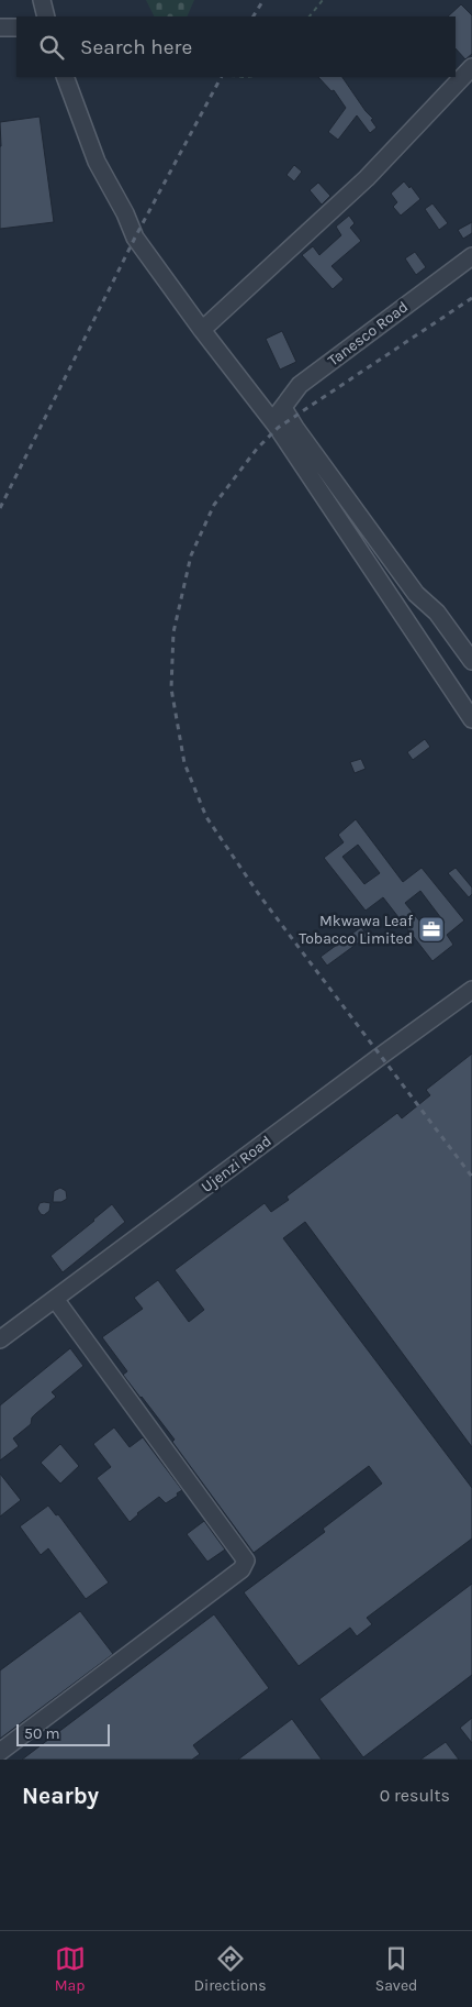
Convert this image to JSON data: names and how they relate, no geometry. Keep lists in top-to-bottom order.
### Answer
{
  "streets": {
    "street": ["Tanesco Road", "Ujenzi Road"]
  },
  "places": {
    "office": ["Mkwawa Leaf Tobacco Limited"]
  },
  "scale_bar": "50 m",
  "page": {
    "search": "Search here",
    "scale": "50 m",
    "heading": ["Nearby", "0 results"],
    "nav": ["Map", "Directions", "Saved"]
  }
}
